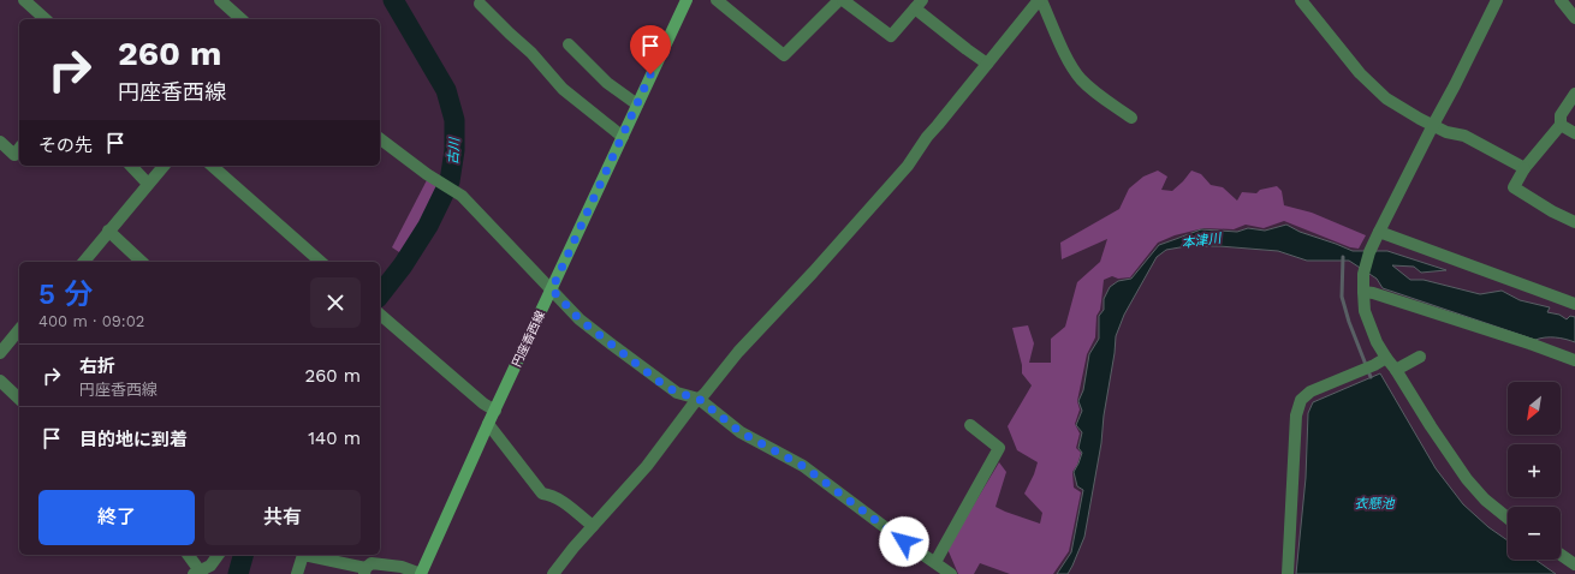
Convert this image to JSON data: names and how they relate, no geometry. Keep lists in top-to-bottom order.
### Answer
{
  "streets": {
    "main road": ["円座香西線"]
  },
  "water": ["古川", "本津川", "衣懸池"],
  "north": "bottom left",
  "page": {
    "turn": ["260 m", "円座香西線"],
    "then": "その先",
    "heading": ["5 分", "400 m · 09:02"],
    "list": [
      {
        "name": "右折",
        "note": "円座香西線",
        "value": "260 m"
      },
      {
        "name": "目的地に到着",
        "value": "140 m"
      }
    ],
    "map_buttons": ["+", "−"],
    "buttons": ["終了", "共有"]
  }
}
